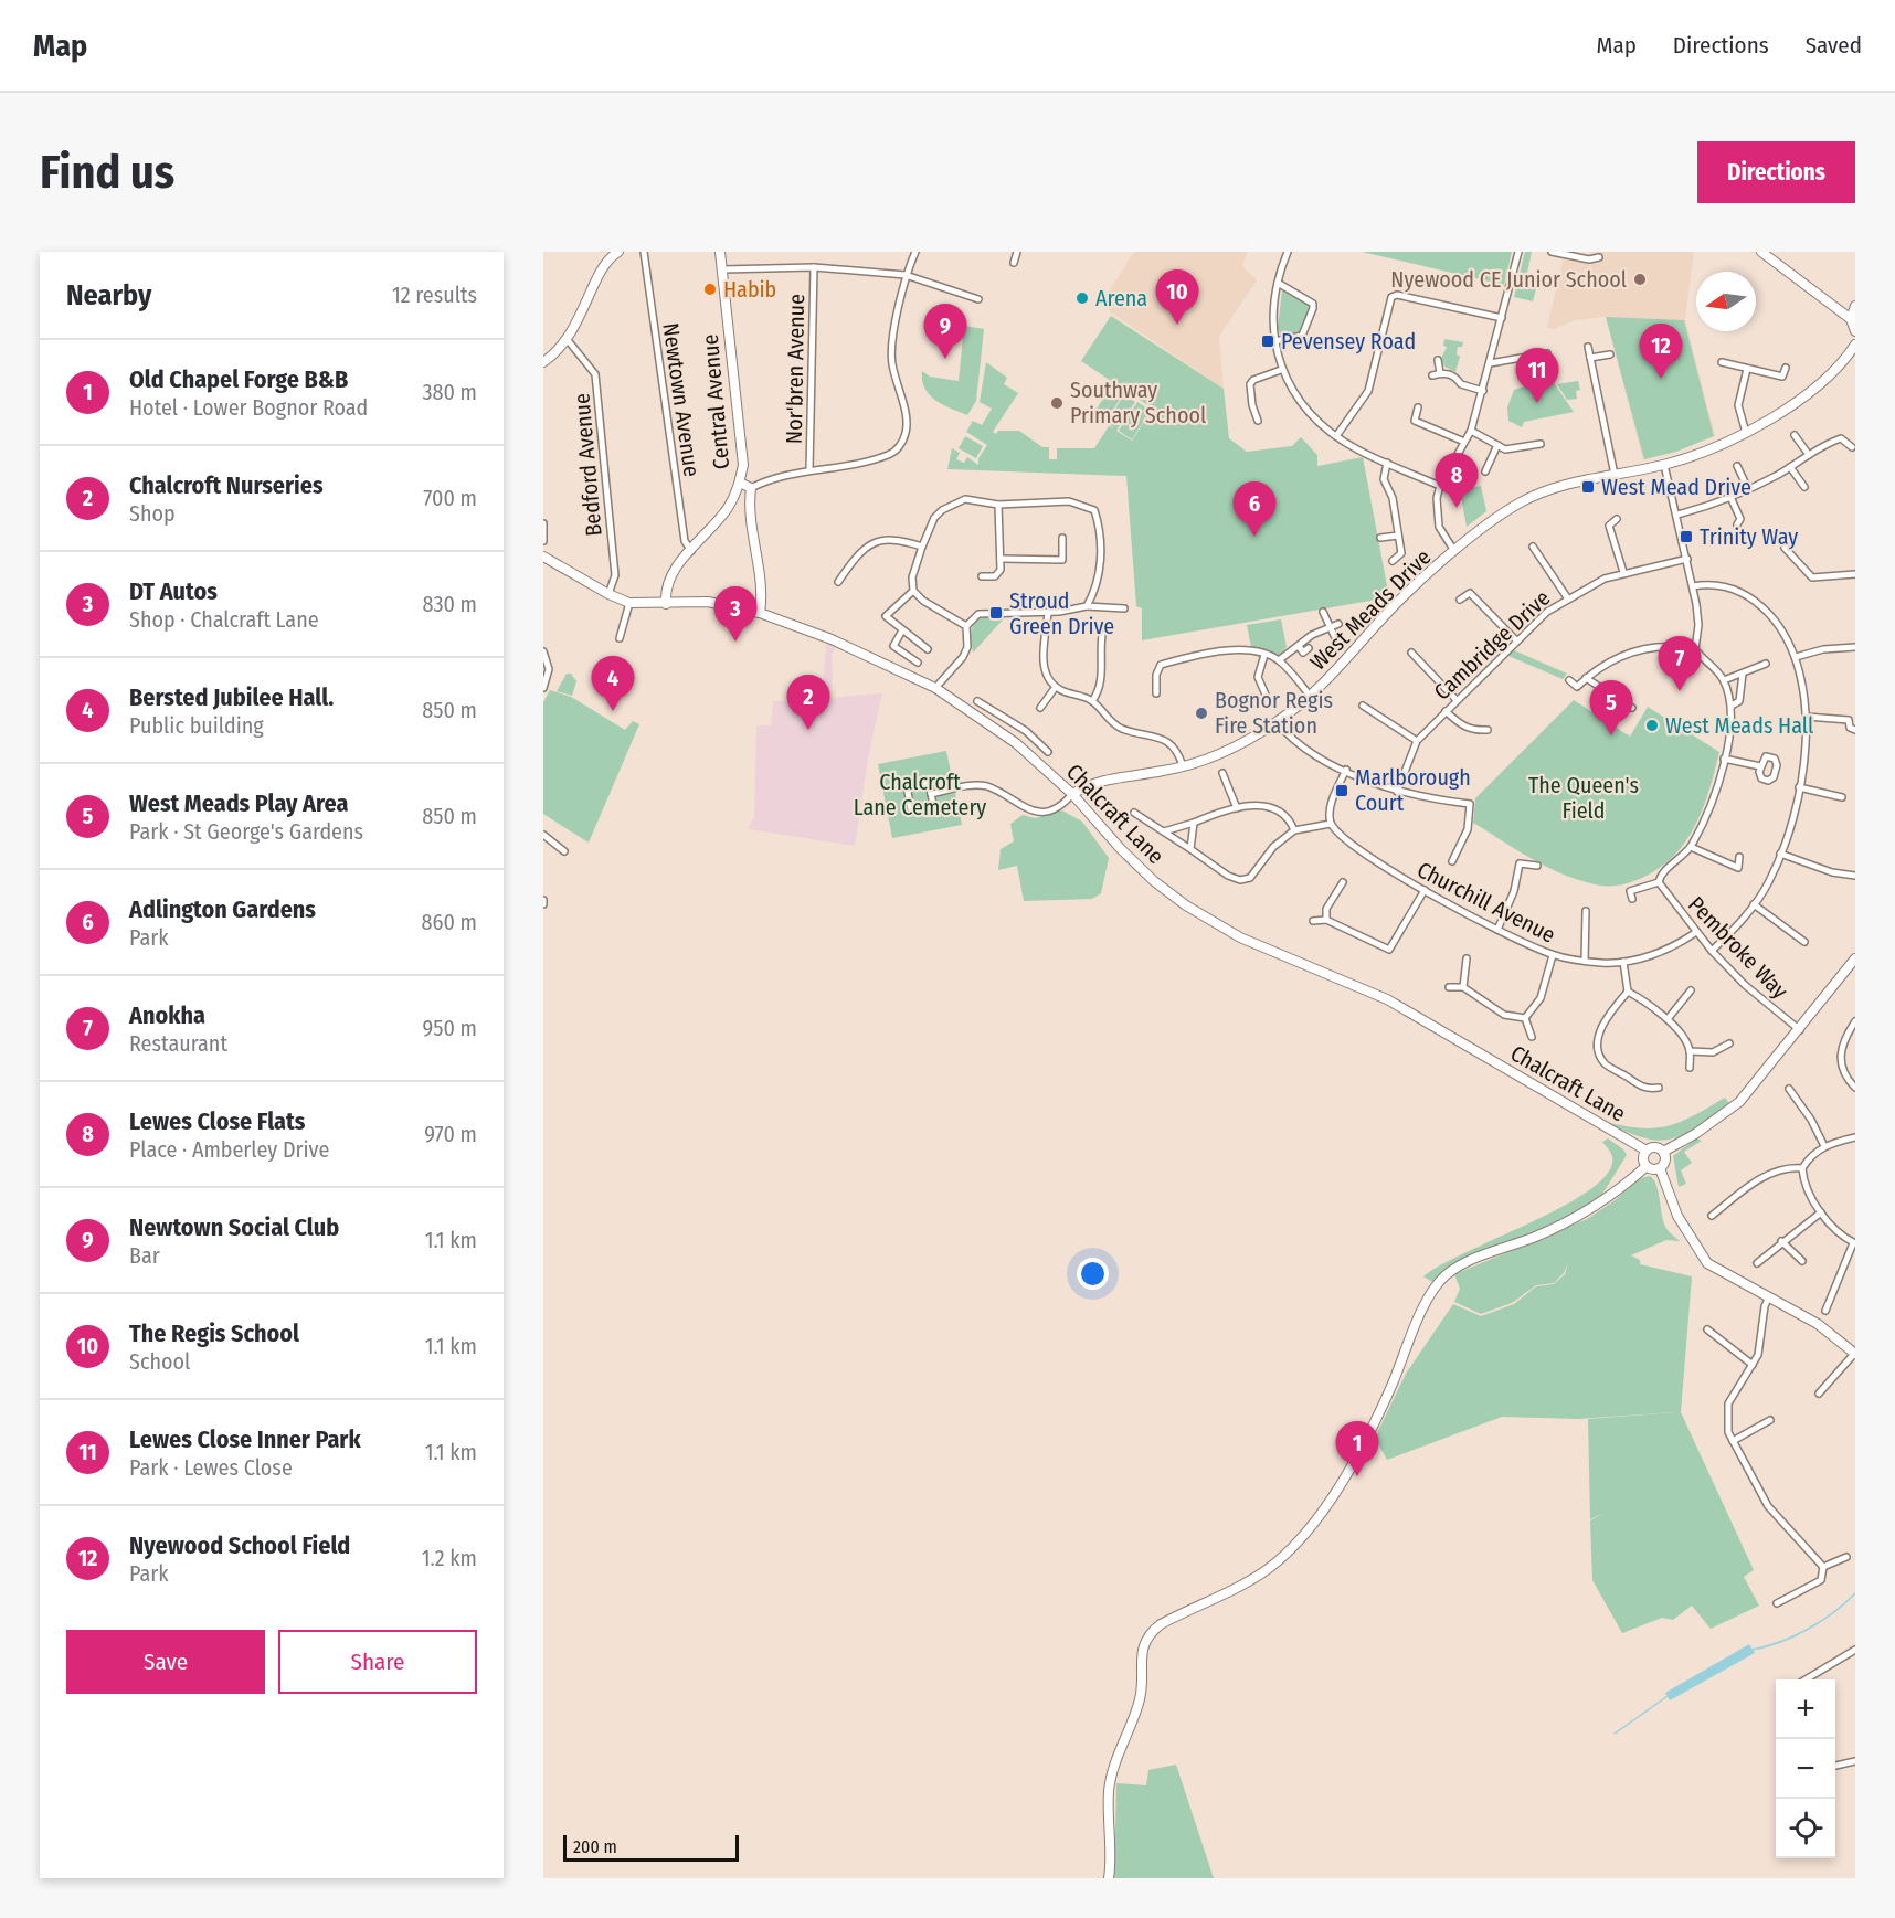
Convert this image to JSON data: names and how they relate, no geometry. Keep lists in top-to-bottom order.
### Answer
{
  "streets": {
    "street": [
      "Nor'bren Avenue",
      "Newtown Avenue",
      "Central Avenue",
      "Bedford Avenue",
      "West Meads Drive",
      "Cambridge Drive",
      "Chalcraft Lane",
      "Churchill Avenue",
      "Pembroke Way"
    ]
  },
  "crossings": [
    ["Newtown Avenue", "Central Avenue"],
    ["Central Avenue", "Chalcraft Lane"],
    ["Bedford Avenue", "Chalcraft Lane"],
    ["West Meads Drive", "Chalcraft Lane"],
    ["Churchill Avenue", "Pembroke Way"]
  ],
  "parks": ["Chalcroft Lane Cemetery", "The Queen's Field"],
  "places": {
    "other": [
      "Nyewood CE Junior School",
      "Habib",
      "Arena",
      "Southway Primary School",
      "Bognor Regis Fire Station",
      "West Meads Hall"
    ],
    "transit": [
      "Pevensey Road",
      "West Mead Drive",
      "Trinity Way",
      "Stroud Green Drive",
      "Marlborough Court"
    ]
  },
  "scale_bar": "200 m",
  "north": "left",
  "page": {
    "header": "Map",
    "nav": ["Map", "Directions", "Saved"],
    "buttons": [
      "Directions",
      ["Save", "Share"]
    ],
    "title": "Find us",
    "heading": ["Nearby", "12 results"],
    "pins": [
      "10",
      "9",
      "12",
      "11",
      "8",
      "6",
      "3",
      "7",
      "4",
      "2",
      "5",
      "1"
    ],
    "list": [
      {
        "mark": "1",
        "name": "Old Chapel Forge B&B",
        "note": "Hotel · Lower Bognor Road",
        "value": "380 m"
      },
      {
        "mark": "2",
        "name": "Chalcroft Nurseries",
        "note": "Shop",
        "value": "700 m"
      },
      {
        "mark": "3",
        "name": "DT Autos",
        "note": "Shop · Chalcraft Lane",
        "value": "830 m"
      },
      {
        "mark": "4",
        "name": "Bersted Jubilee Hall.",
        "note": "Public building",
        "value": "850 m"
      },
      {
        "mark": "5",
        "name": "West Meads Play Area",
        "note": "Park · St George's Gardens",
        "value": "850 m"
      },
      {
        "mark": "6",
        "name": "Adlington Gardens",
        "note": "Park",
        "value": "860 m"
      },
      {
        "mark": "7",
        "name": "Anokha",
        "note": "Restaurant",
        "value": "950 m"
      },
      {
        "mark": "8",
        "name": "Lewes Close Flats",
        "note": "Place · Amberley Drive",
        "value": "970 m"
      },
      {
        "mark": "9",
        "name": "Newtown Social Club",
        "note": "Bar",
        "value": "1.1 km"
      },
      {
        "mark": "10",
        "name": "The Regis School",
        "note": "School",
        "value": "1.1 km"
      },
      {
        "mark": "11",
        "name": "Lewes Close Inner Park",
        "note": "Park · Lewes Close",
        "value": "1.1 km"
      },
      {
        "mark": "12",
        "name": "Nyewood School Field",
        "note": "Park",
        "value": "1.2 km"
      }
    ],
    "map_buttons": ["+", "−"],
    "scale": "200 m"
  }
}
